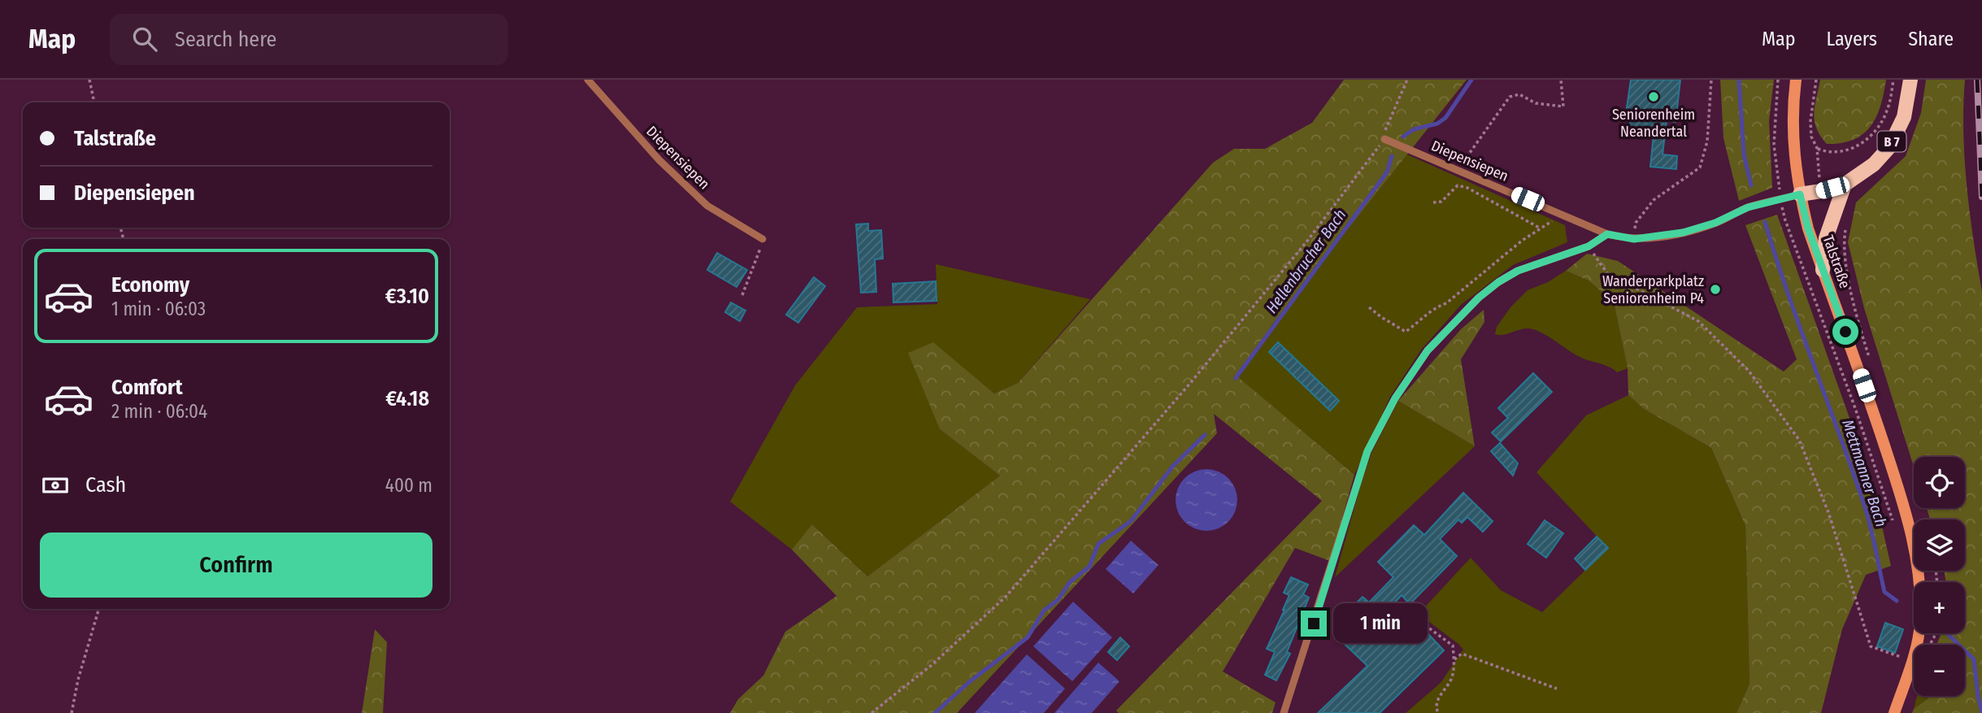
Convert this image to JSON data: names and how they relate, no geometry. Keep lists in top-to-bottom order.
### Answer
{
  "streets": {
    "main road": ["B 7", "Talstraße"],
    "lane": ["Diepensiepen"]
  },
  "crossings": [
    ["B 7", "Talstraße"]
  ],
  "water": ["Hellenbrucher Bach", "Mettmanner Bach"],
  "places": ["Seniorenheim Neandertal", "Wanderparkplatz Seniorenheim P4"],
  "page": {
    "header": "Map",
    "search": "Search here",
    "nav": ["Map", "Layers", "Share"],
    "banner": ["Talstraße", "Diepensiepen"],
    "list": [
      {
        "name": "Economy",
        "note": "1 min · 06:03",
        "value": "€3.10"
      },
      {
        "name": "Comfort",
        "note": "2 min · 06:04",
        "value": "€4.18"
      }
    ],
    "pay": ["Cash", "400 m"],
    "map_buttons": ["+", "−"],
    "buttons": "Confirm",
    "bubble": "1 min"
  }
}
